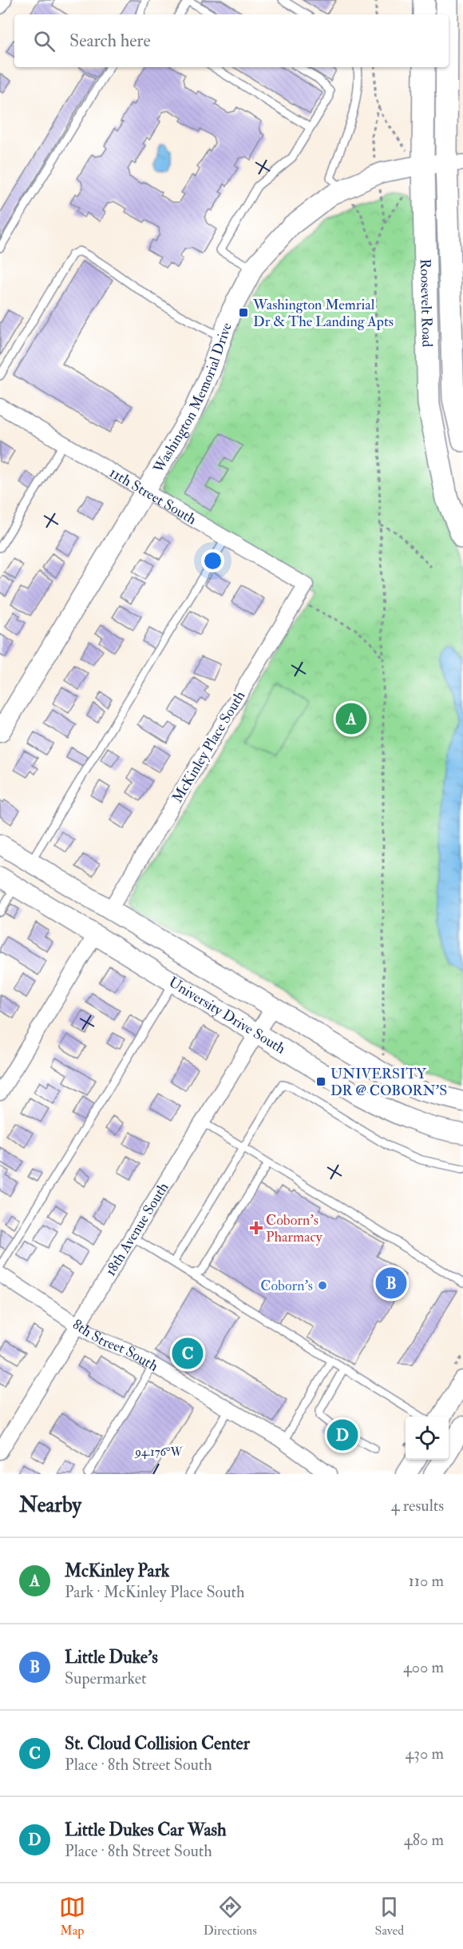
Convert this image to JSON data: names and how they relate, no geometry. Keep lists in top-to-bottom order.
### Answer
{
  "streets": {
    "main road": ["Roosevelt Road", "Washington Memorial Drive", "University Drive South"],
    "street": [
      "11th Street South",
      "McKinley Place South",
      "18th Avenue South",
      "8th Street South"
    ]
  },
  "crossings": [
    ["Roosevelt Road", "Washington Memorial Drive"],
    ["Washington Memorial Drive", "11th Street South"],
    ["11th Street South", "McKinley Place South"],
    ["University Drive South", "18th Avenue South"],
    ["18th Avenue South", "8th Street South"]
  ],
  "places": {
    "transit": ["Washington Memrial Dr & The Landing Apts", "UNIVERSITY DR @ COBORN'S"],
    "health": ["Coborn's Pharmacy"],
    "other": ["Coborn's"]
  },
  "page": {
    "search": "Search here",
    "pins": [
      "A",
      "B",
      "C",
      "D"
    ],
    "heading": ["Nearby", "4 results"],
    "list": [
      {
        "mark": "A",
        "name": "McKinley Park",
        "note": "Park · McKinley Place South",
        "value": "110 m"
      },
      {
        "mark": "B",
        "name": "Little Duke's",
        "note": "Supermarket",
        "value": "400 m"
      },
      {
        "mark": "C",
        "name": "St. Cloud Collision Center",
        "note": "Place · 8th Street South",
        "value": "430 m"
      },
      {
        "mark": "D",
        "name": "Little Dukes Car Wash",
        "note": "Place · 8th Street South",
        "value": "480 m"
      }
    ],
    "nav": ["Map", "Directions", "Saved"]
  },
  "coordinates": ["94.176°W"]
}
